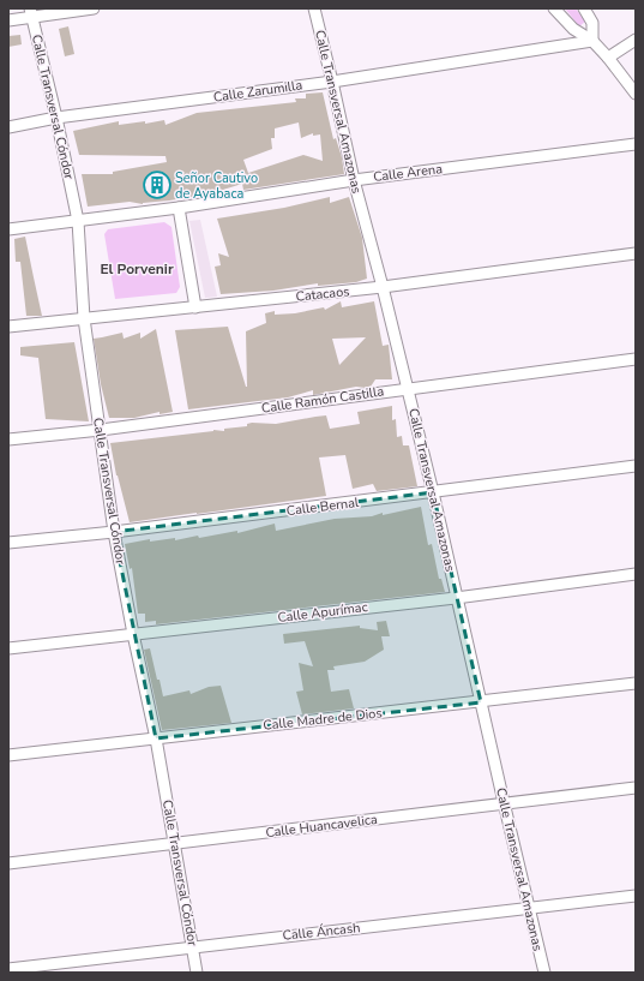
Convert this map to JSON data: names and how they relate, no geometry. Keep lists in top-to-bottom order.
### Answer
{
  "streets": {
    "street": [
      "Calle Zarumilla",
      "Calle Transversal Cóndor",
      "Calle Transversal Amazonas",
      "Calle Arena",
      "Catacaos",
      "Calle Ramón Castilla",
      "Calle Bernal",
      "Calle Apurímac",
      "Calle Madre de Dios",
      "Calle Huancavelica",
      "Calle Áncash"
    ]
  },
  "crossings": [
    ["Calle Zarumilla", "Calle Transversal Cóndor"],
    ["Calle Zarumilla", "Calle Transversal Amazonas"],
    ["Calle Transversal Cóndor", "Calle Arena"],
    ["Calle Transversal Cóndor", "Catacaos"],
    ["Calle Transversal Cóndor", "Calle Ramón Castilla"],
    ["Calle Transversal Cóndor", "Calle Bernal"],
    ["Calle Transversal Cóndor", "Calle Apurímac"],
    ["Calle Transversal Cóndor", "Calle Madre de Dios"],
    ["Calle Transversal Cóndor", "Calle Huancavelica"],
    ["Calle Transversal Cóndor", "Calle Áncash"],
    ["Calle Transversal Amazonas", "Calle Arena"],
    ["Calle Transversal Amazonas", "Catacaos"],
    ["Calle Transversal Amazonas", "Calle Ramón Castilla"],
    ["Calle Transversal Amazonas", "Calle Bernal"],
    ["Calle Transversal Amazonas", "Calle Apurímac"],
    ["Calle Transversal Amazonas", "Calle Madre de Dios"],
    ["Calle Transversal Amazonas", "Calle Huancavelica"],
    ["Calle Transversal Amazonas", "Calle Áncash"]
  ],
  "districts": ["El Porvenir"],
  "places": {
    "building": ["Señor Cautivo de Ayabaca"]
  }
}
